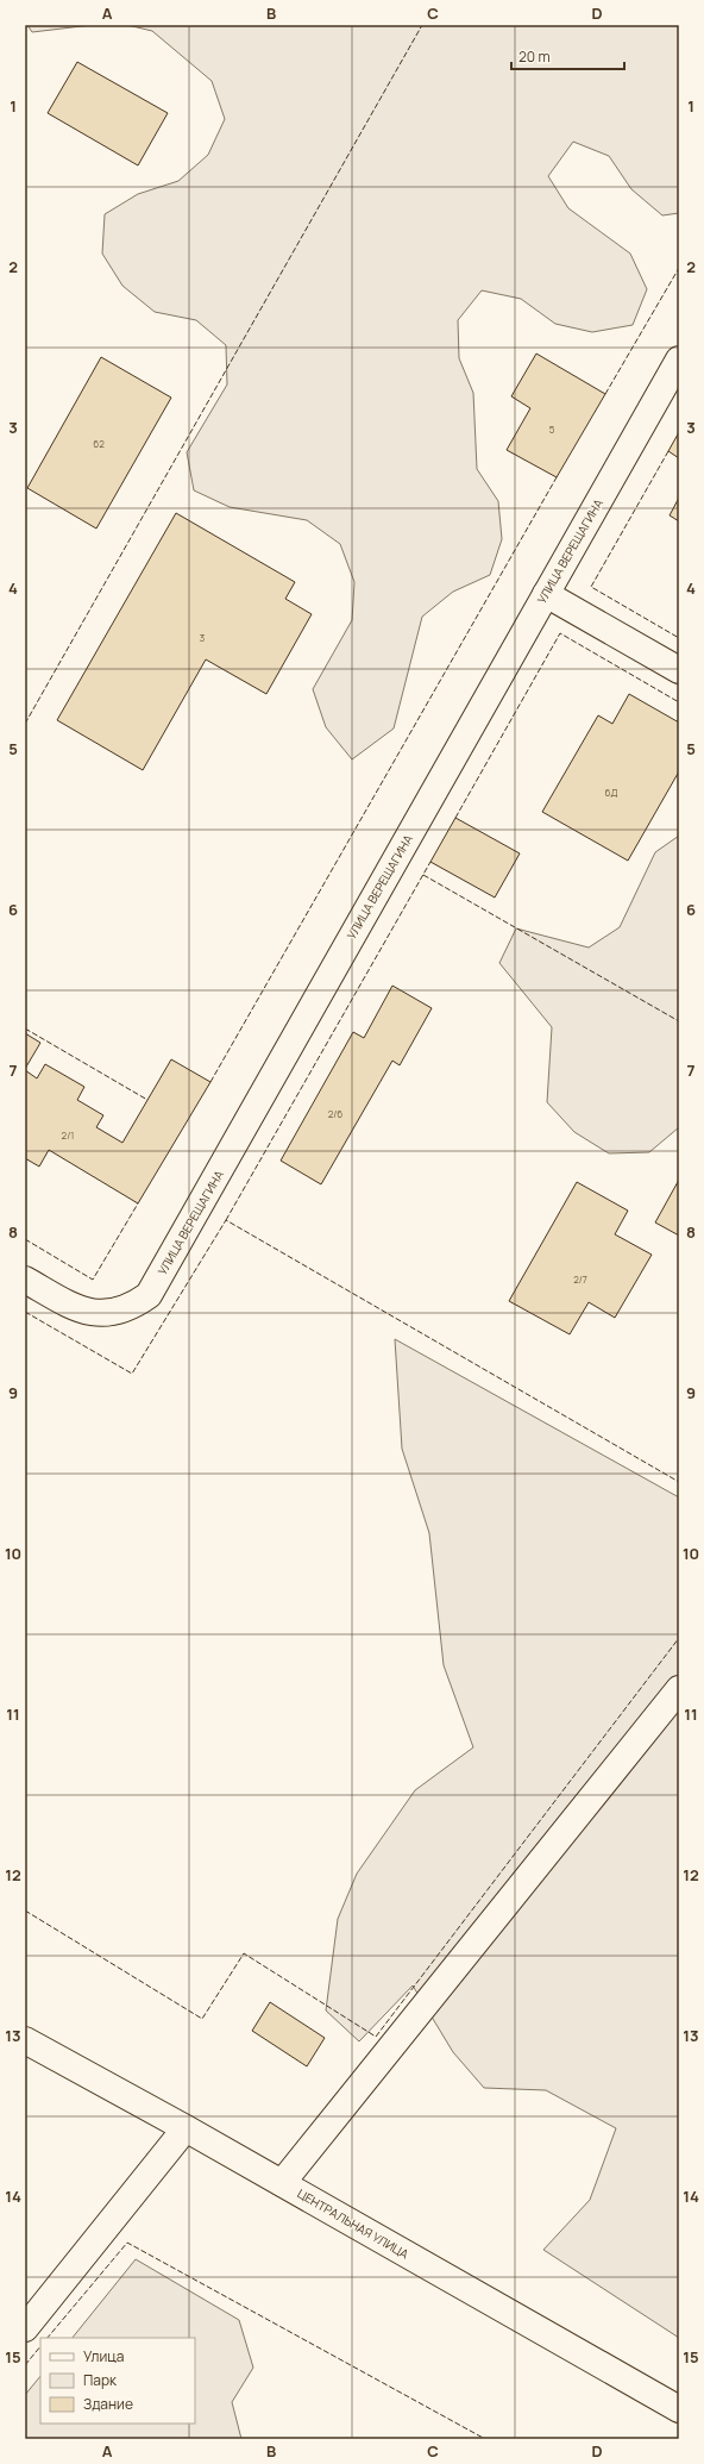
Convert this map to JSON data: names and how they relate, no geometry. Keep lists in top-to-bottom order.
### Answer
{
  "streets": {
    "street": ["УЛИЦА ВЕРЕЩАГИНА", "ЦЕНТРАЛЬНАЯ УЛИЦА"]
  },
  "house_numbers": [
    "5",
    "62",
    "3",
    "6Д",
    "2/6",
    "2/1",
    "2/7"
  ],
  "legend": ["Улица", "Парк", "Здание"],
  "scale_bar": "20 m",
  "grid": {
    "columns": [
      "A",
      "B",
      "C",
      "D"
    ],
    "rows": [
      "1",
      "2",
      "3",
      "4",
      "5",
      "6",
      "7",
      "8",
      "9",
      "10",
      "11",
      "12",
      "13",
      "14",
      "15"
    ]
  }
}
